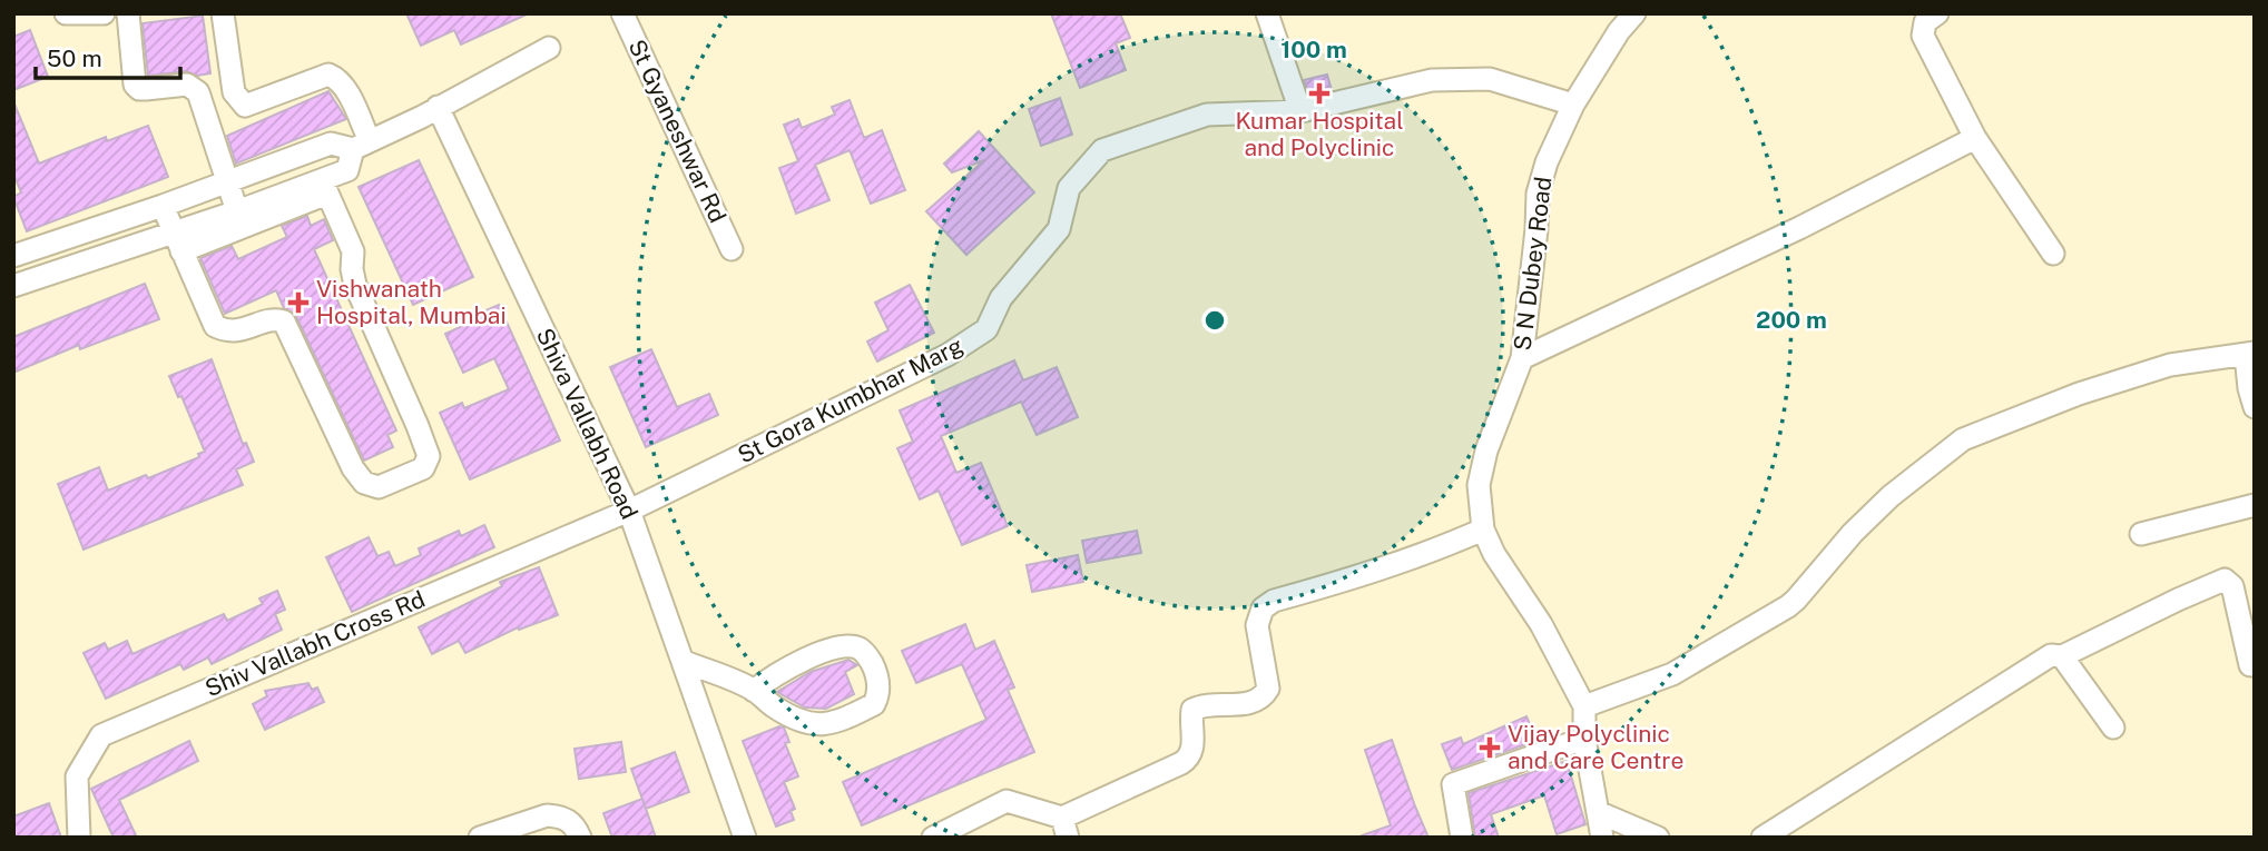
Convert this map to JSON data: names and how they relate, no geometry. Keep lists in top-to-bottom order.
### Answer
{
  "streets": {
    "street": [
      "St Gyaneshwar Rd",
      "S N Dubey Road",
      "St Gora Kumbhar Marg",
      "Shiva Vallabh Road",
      "Shiv Vallabh Cross Rd"
    ]
  },
  "crossings": [
    ["S N Dubey Road", "St Gora Kumbhar Marg"],
    ["St Gora Kumbhar Marg", "Shiva Vallabh Road"],
    ["St Gora Kumbhar Marg", "Shiv Vallabh Cross Rd"],
    ["Shiva Vallabh Road", "Shiv Vallabh Cross Rd"]
  ],
  "places": {
    "health": ["Kumar Hospital and Polyclinic", "Vishwanath Hospital, Mumbai", "Vijay Polyclinic and Care Centre"]
  },
  "scale_bar": "50 m",
  "rings": ["100 m", "200 m"]
}
